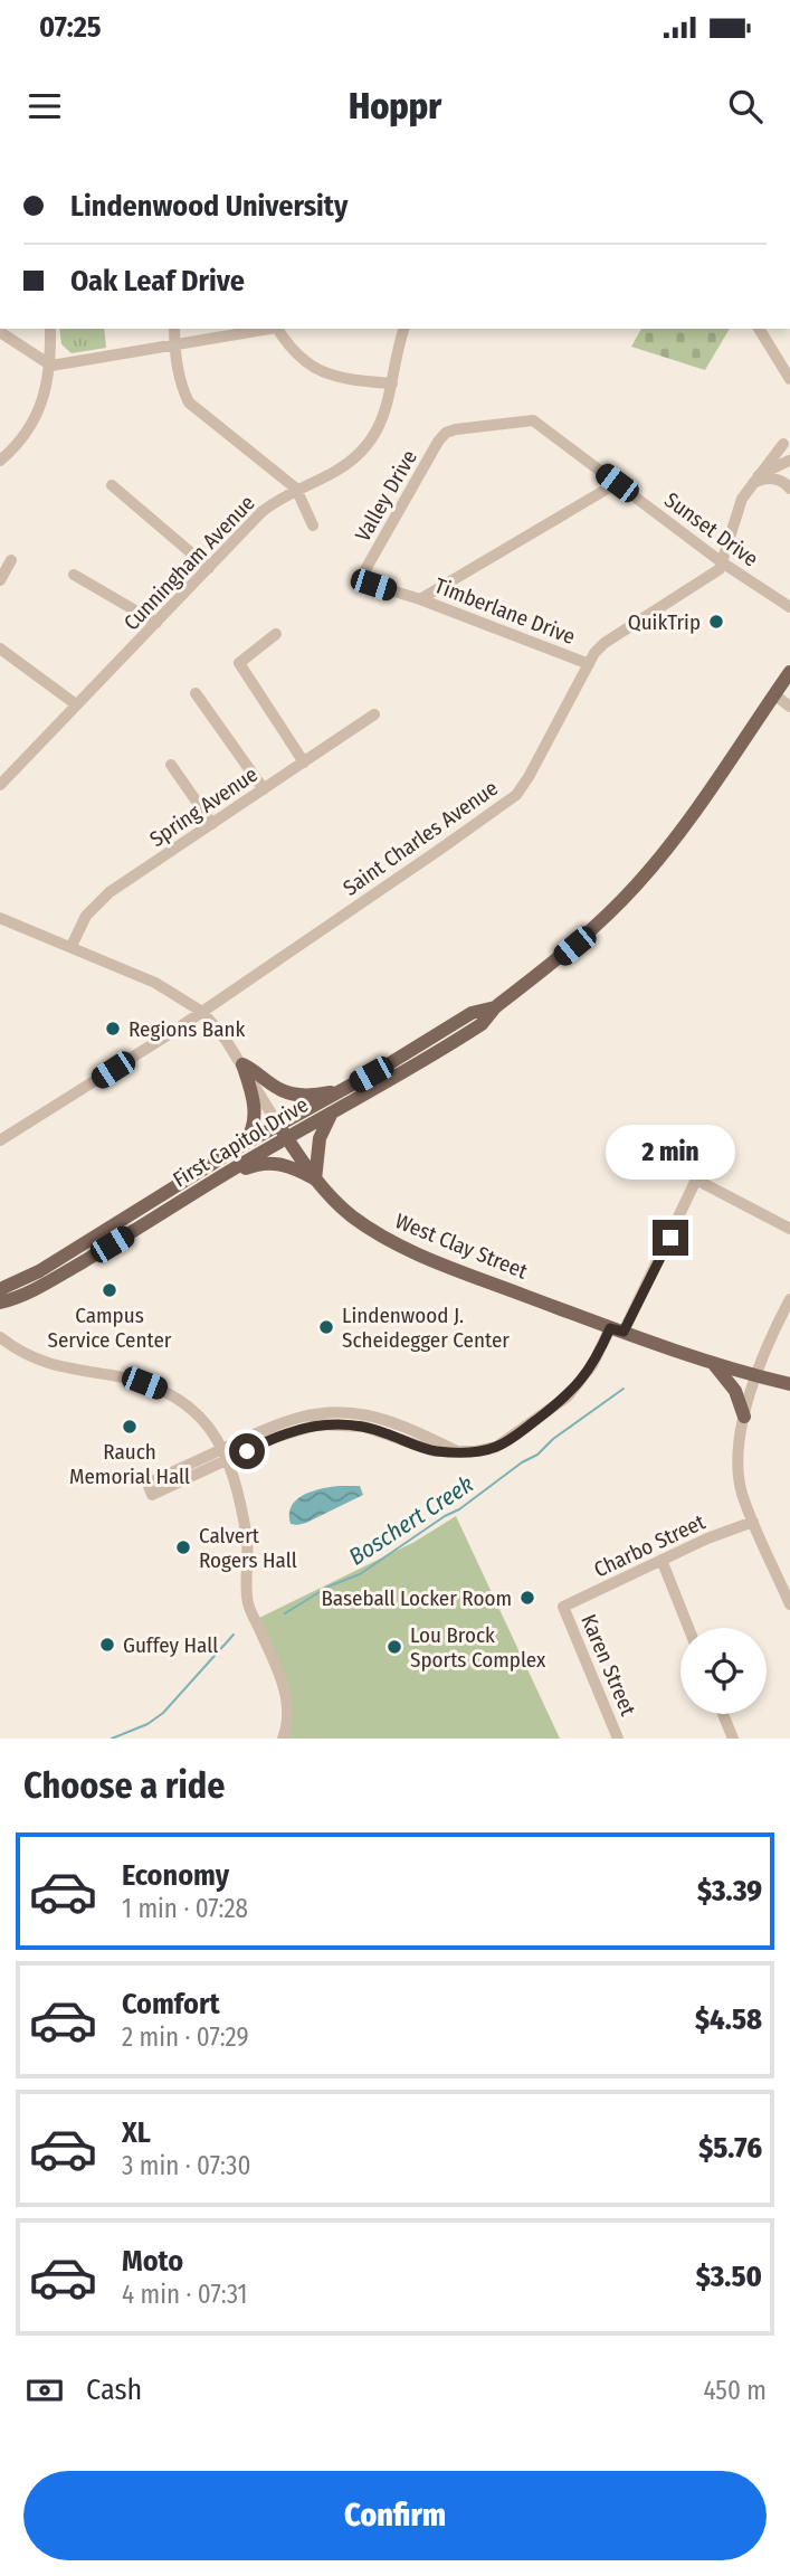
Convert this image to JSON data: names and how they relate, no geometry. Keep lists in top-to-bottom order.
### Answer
{
  "streets": {
    "main road": ["First Capitol Drive", "West Clay Street"],
    "street": [
      "Valley Drive",
      "Sunset Drive",
      "Cunningham Avenue",
      "Timberlane Drive",
      "Spring Avenue",
      "Saint Charles Avenue",
      "Charbo Street",
      "Karen Street"
    ]
  },
  "crossings": [
    ["Valley Drive", "Sunset Drive"],
    ["Valley Drive", "Timberlane Drive"],
    ["Sunset Drive", "Saint Charles Avenue"],
    ["Timberlane Drive", "Saint Charles Avenue"],
    ["Spring Avenue", "West Clay Street"],
    ["Saint Charles Avenue", "West Clay Street"],
    ["First Capitol Drive", "West Clay Street"],
    ["Charbo Street", "Karen Street"]
  ],
  "water": ["Boschert Creek"],
  "places": [
    "QuikTrip",
    "Regions Bank",
    "Campus Service Center",
    "Lindenwood J. Scheidegger Center",
    "Rauch Memorial Hall",
    "Calvert Rogers Hall",
    "Baseball Locker Room",
    "Guffey Hall",
    "Lou Brock Sports Complex"
  ],
  "page": {
    "status": "07:25",
    "header": "Hoppr",
    "banner": ["Lindenwood University", "Oak Leaf Drive"],
    "bubble": "2 min",
    "heading": "Choose a ride",
    "list": [
      {
        "name": "Economy",
        "note": "1 min · 07:28",
        "value": "$3.39"
      },
      {
        "name": "Comfort",
        "note": "2 min · 07:29",
        "value": "$4.58"
      },
      {
        "name": "XL",
        "note": "3 min · 07:30",
        "value": "$5.76"
      },
      {
        "name": "Moto",
        "note": "4 min · 07:31",
        "value": "$3.50"
      }
    ],
    "pay": ["Cash", "450 m"],
    "buttons": "Confirm"
  }
}
